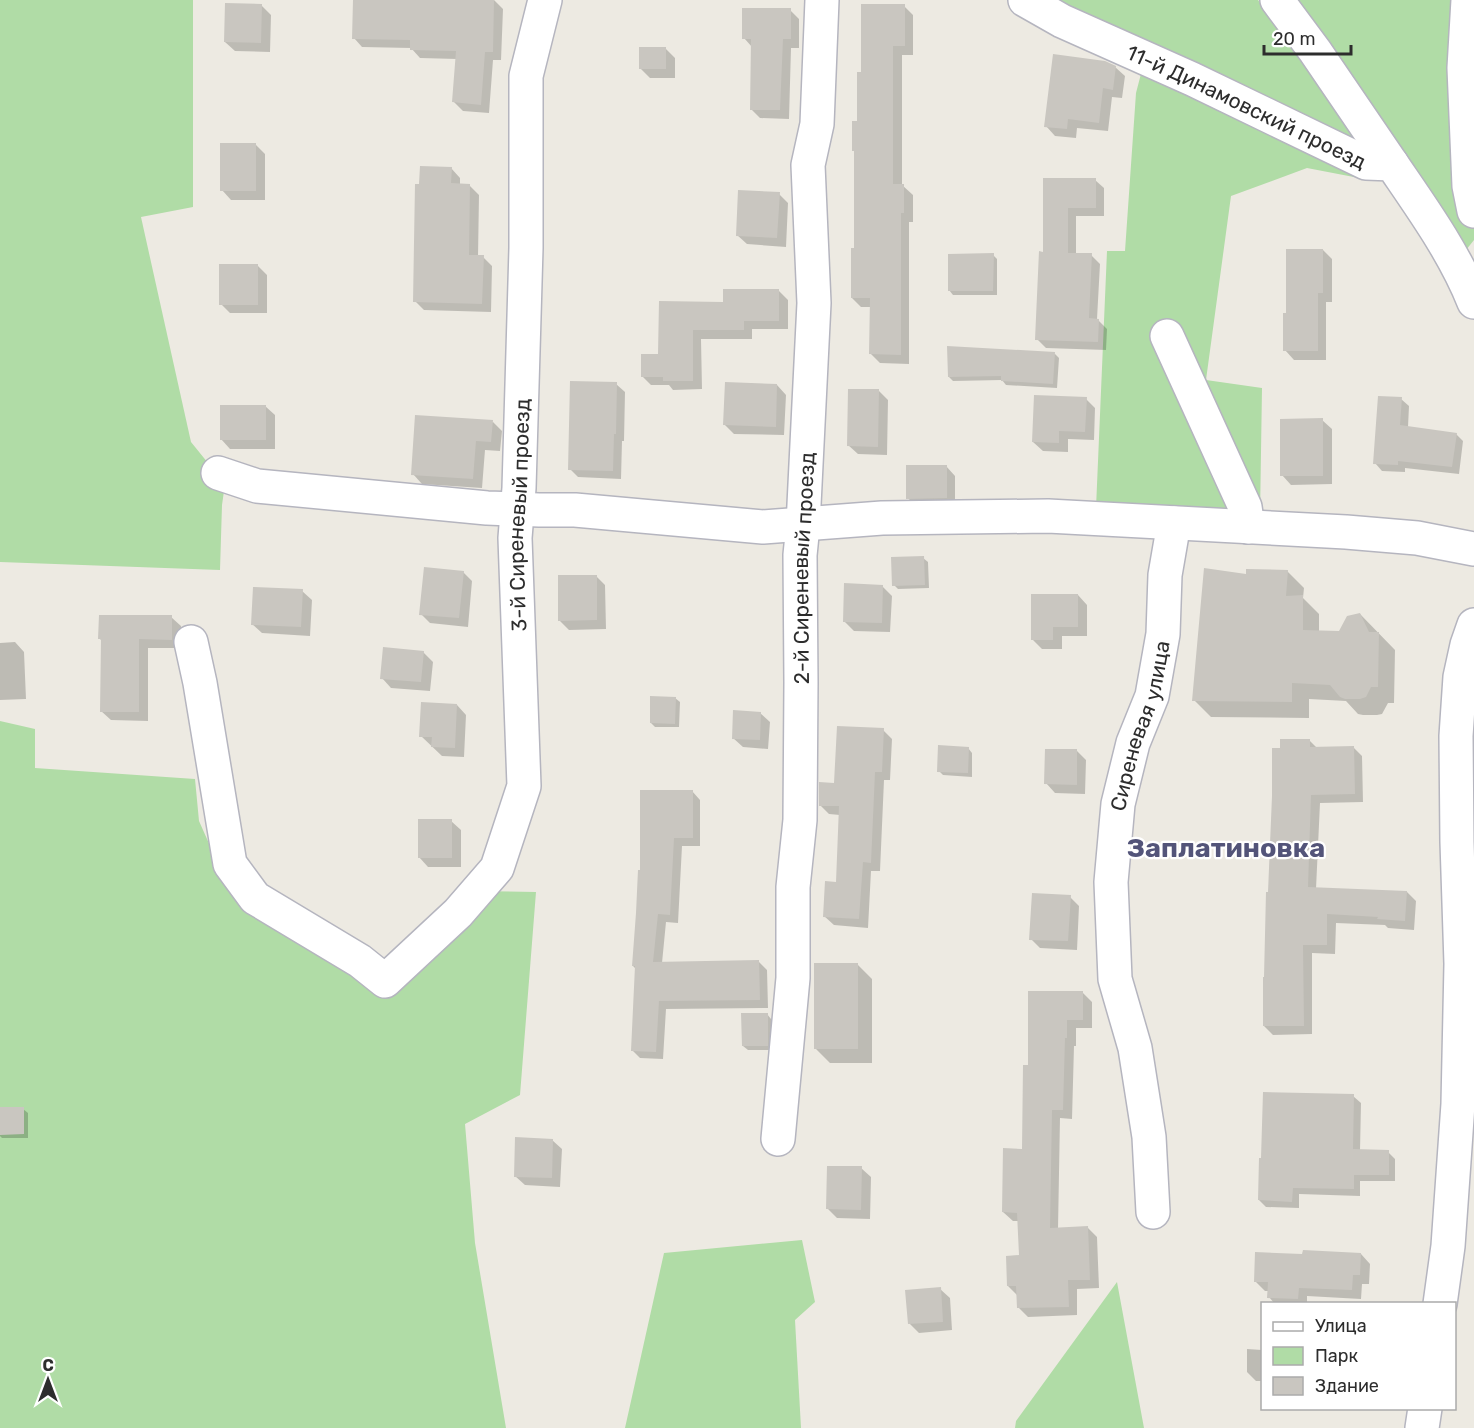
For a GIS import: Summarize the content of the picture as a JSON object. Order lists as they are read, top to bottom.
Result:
{
  "streets": {
    "street": [
      "11-й Динамовский проезд",
      "3-й Сиреневый проезд",
      "2-й Сиреневый проезд",
      "Сиреневая улица"
    ]
  },
  "districts": ["Заплатиновка"],
  "legend": ["Улица", "Парк", "Здание"],
  "scale_bar": "20 m",
  "north": "top"
}
